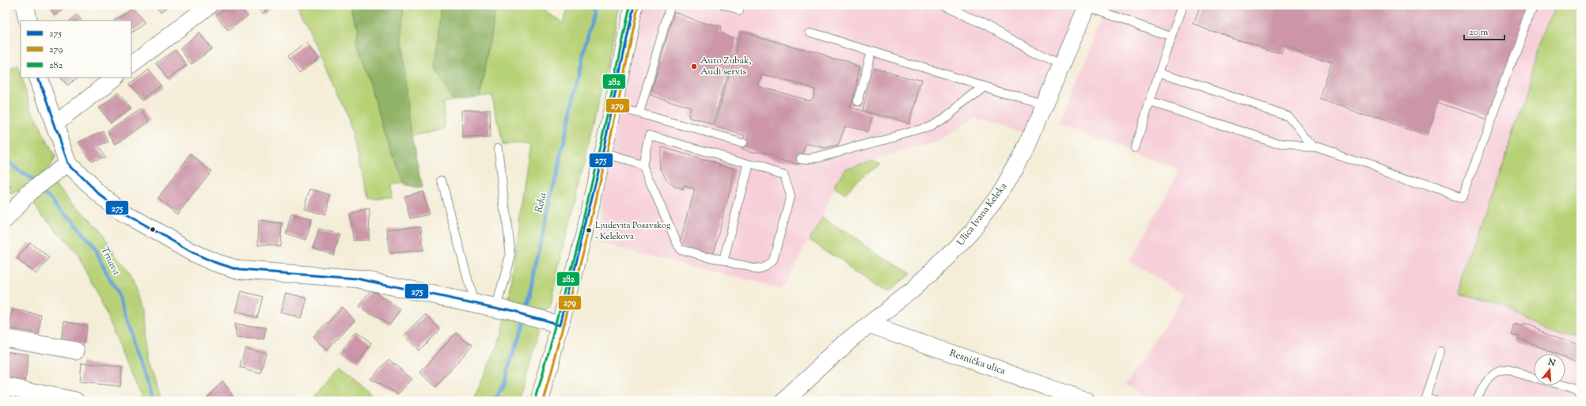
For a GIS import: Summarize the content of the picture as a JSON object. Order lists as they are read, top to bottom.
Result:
{
  "streets": {
    "street": ["Ulica Ivana Keleka", "Resnička ulica"]
  },
  "crossings": [
    ["Ulica Ivana Keleka", "Resnička ulica"]
  ],
  "water": ["Reka", "Trnava"],
  "places": ["Auto Zubak, Audi servis", "Ljudevita Posavskog - Kelekova"],
  "lines": ["transit line 275", "transit line 282", "transit line 279"],
  "legend": ["275", "279", "282"],
  "scale_bar": "20 m",
  "north": "top"
}
